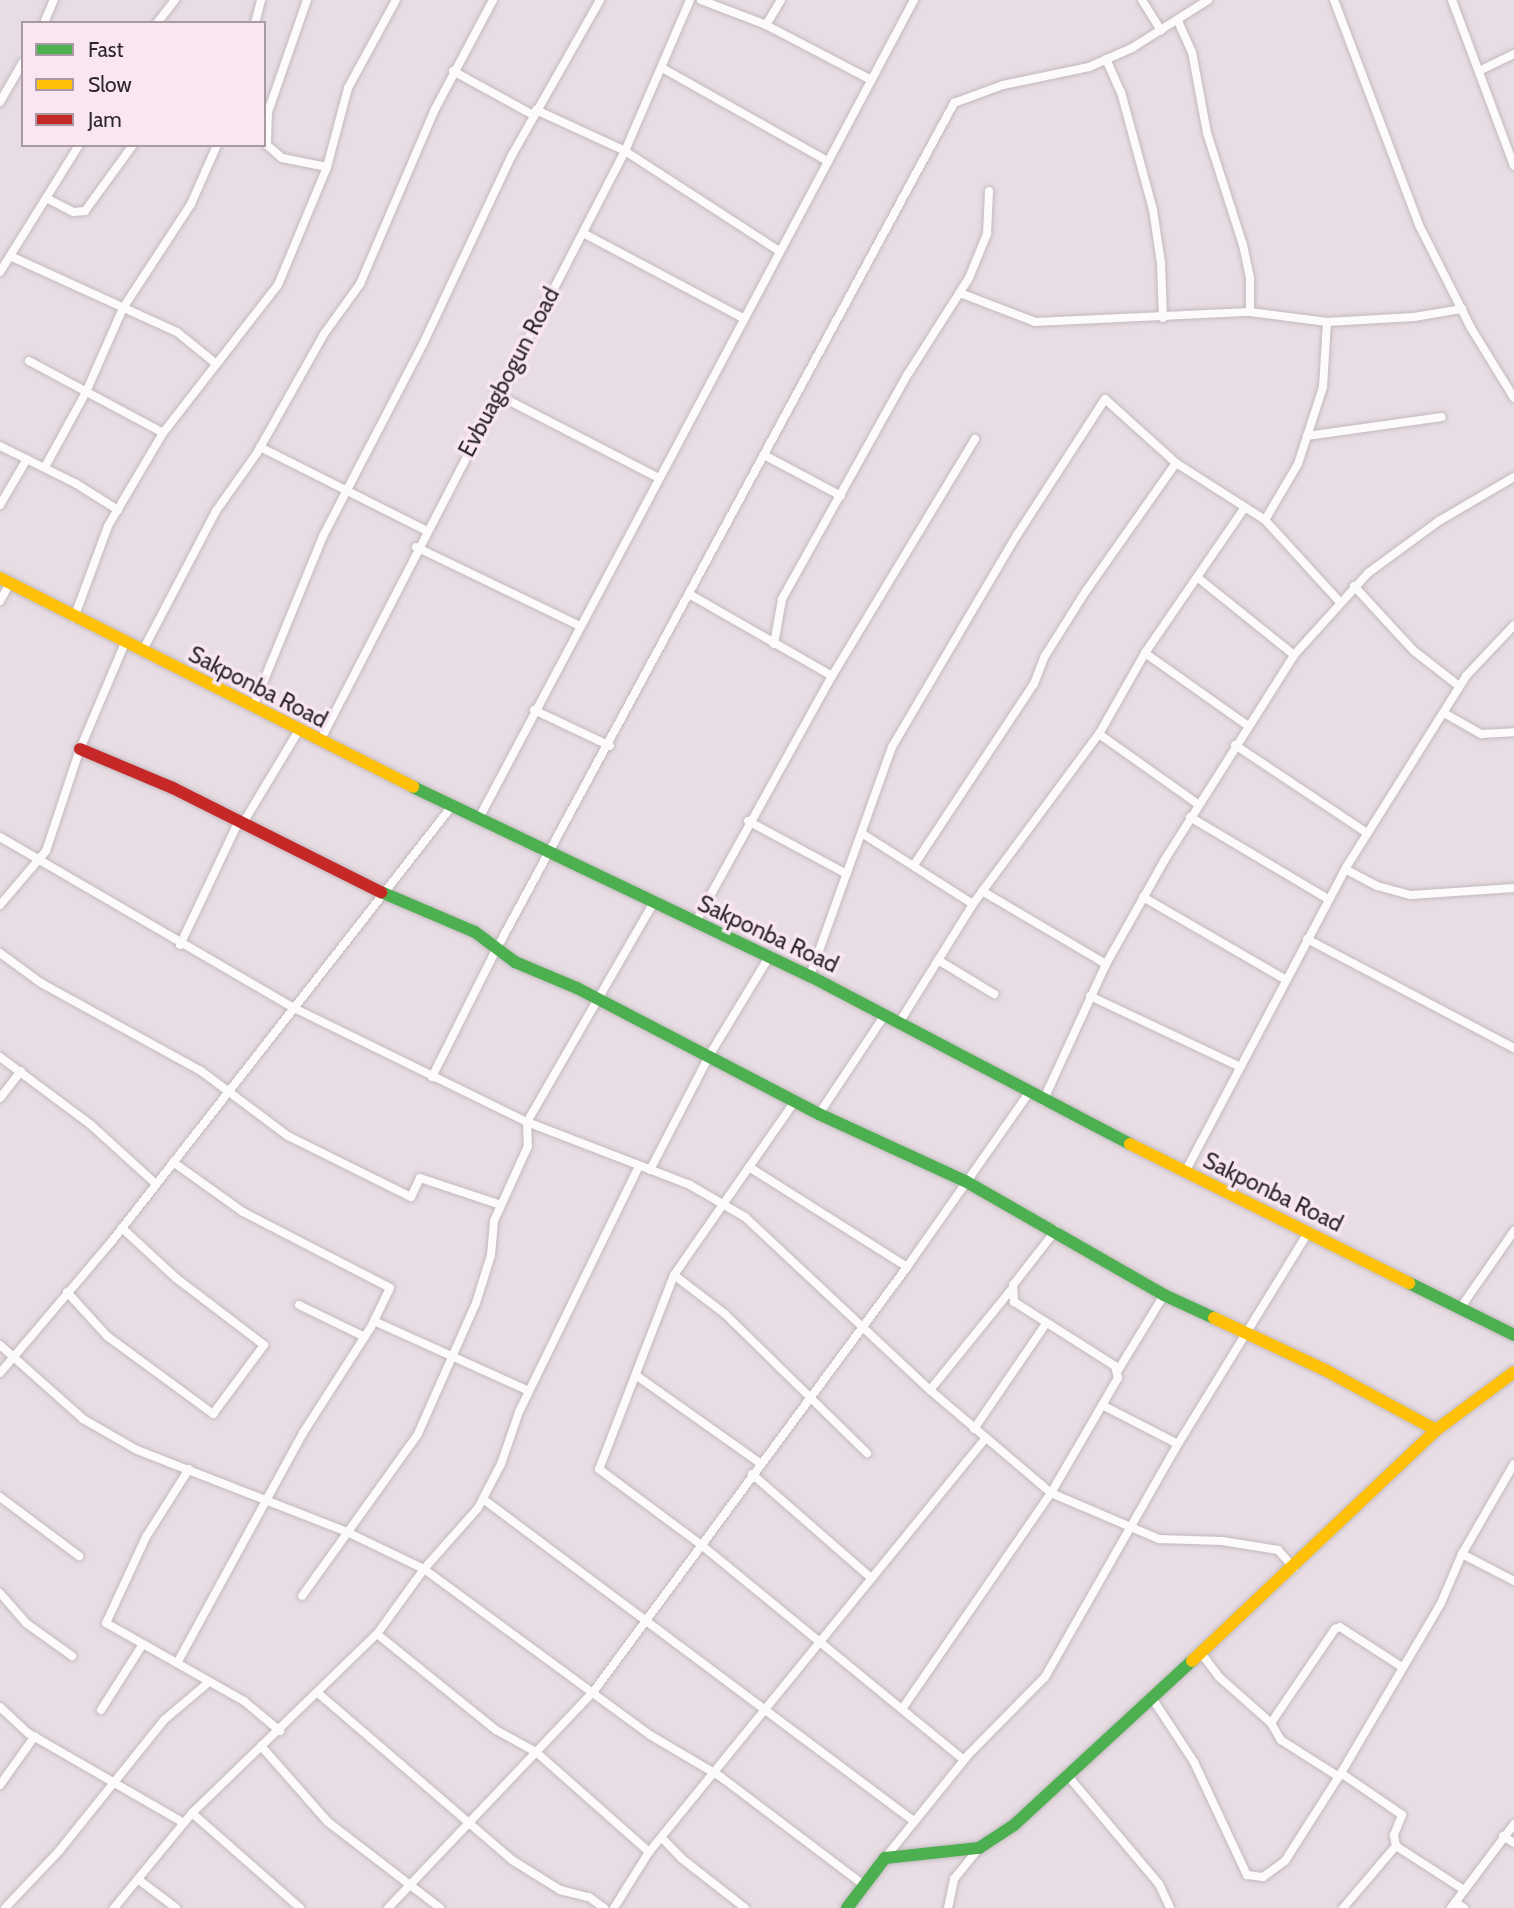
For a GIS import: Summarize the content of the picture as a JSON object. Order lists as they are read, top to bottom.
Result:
{
  "streets": {
    "street": ["Evbuagbogun Road", "Sakponba Road"]
  },
  "crossings": [
    ["Evbuagbogun Road", "Sakponba Road"]
  ],
  "legend": ["Fast", "Slow", "Jam"]
}
